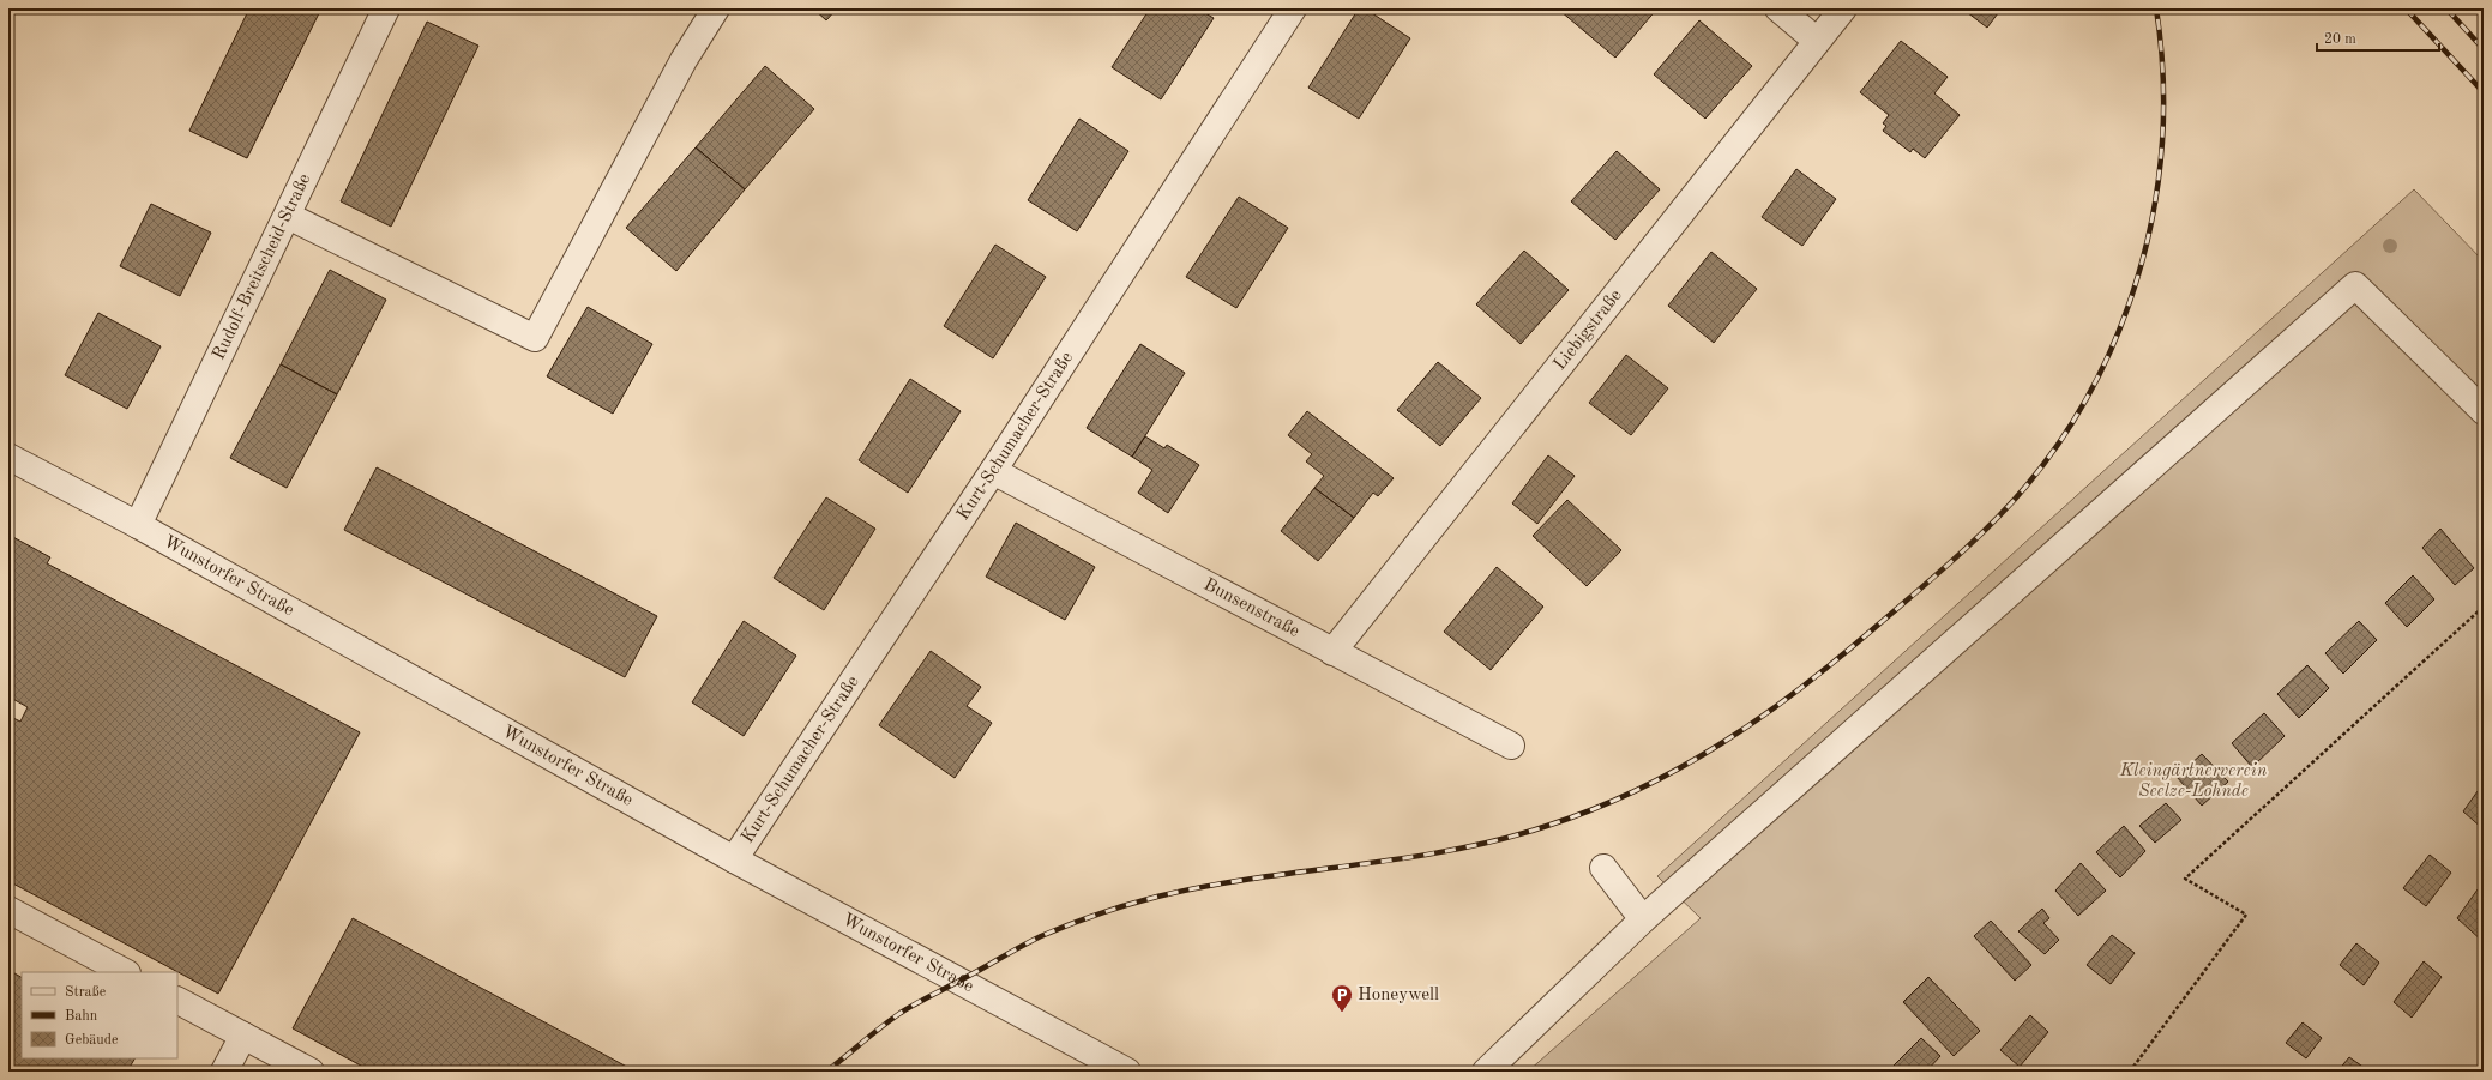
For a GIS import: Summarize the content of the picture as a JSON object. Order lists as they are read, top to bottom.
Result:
{
  "streets": {
    "street": [
      "Rudolf-Breitscheid-Straße",
      "Liebigstraße",
      "Kurt-Schumacher-Straße",
      "Wunstorfer Straße",
      "Bunsenstraße"
    ]
  },
  "crossings": [
    ["Rudolf-Breitscheid-Straße", "Wunstorfer Straße"],
    ["Liebigstraße", "Bunsenstraße"],
    ["Kurt-Schumacher-Straße", "Wunstorfer Straße"],
    ["Kurt-Schumacher-Straße", "Bunsenstraße"]
  ],
  "parks": ["Kleingärtnerverein Seelze-Lohnde"],
  "places": {
    "parking": ["Honeywell"]
  },
  "legend": ["Straße", "Bahn", "Gebäude"],
  "scale_bar": "20 m"
}
